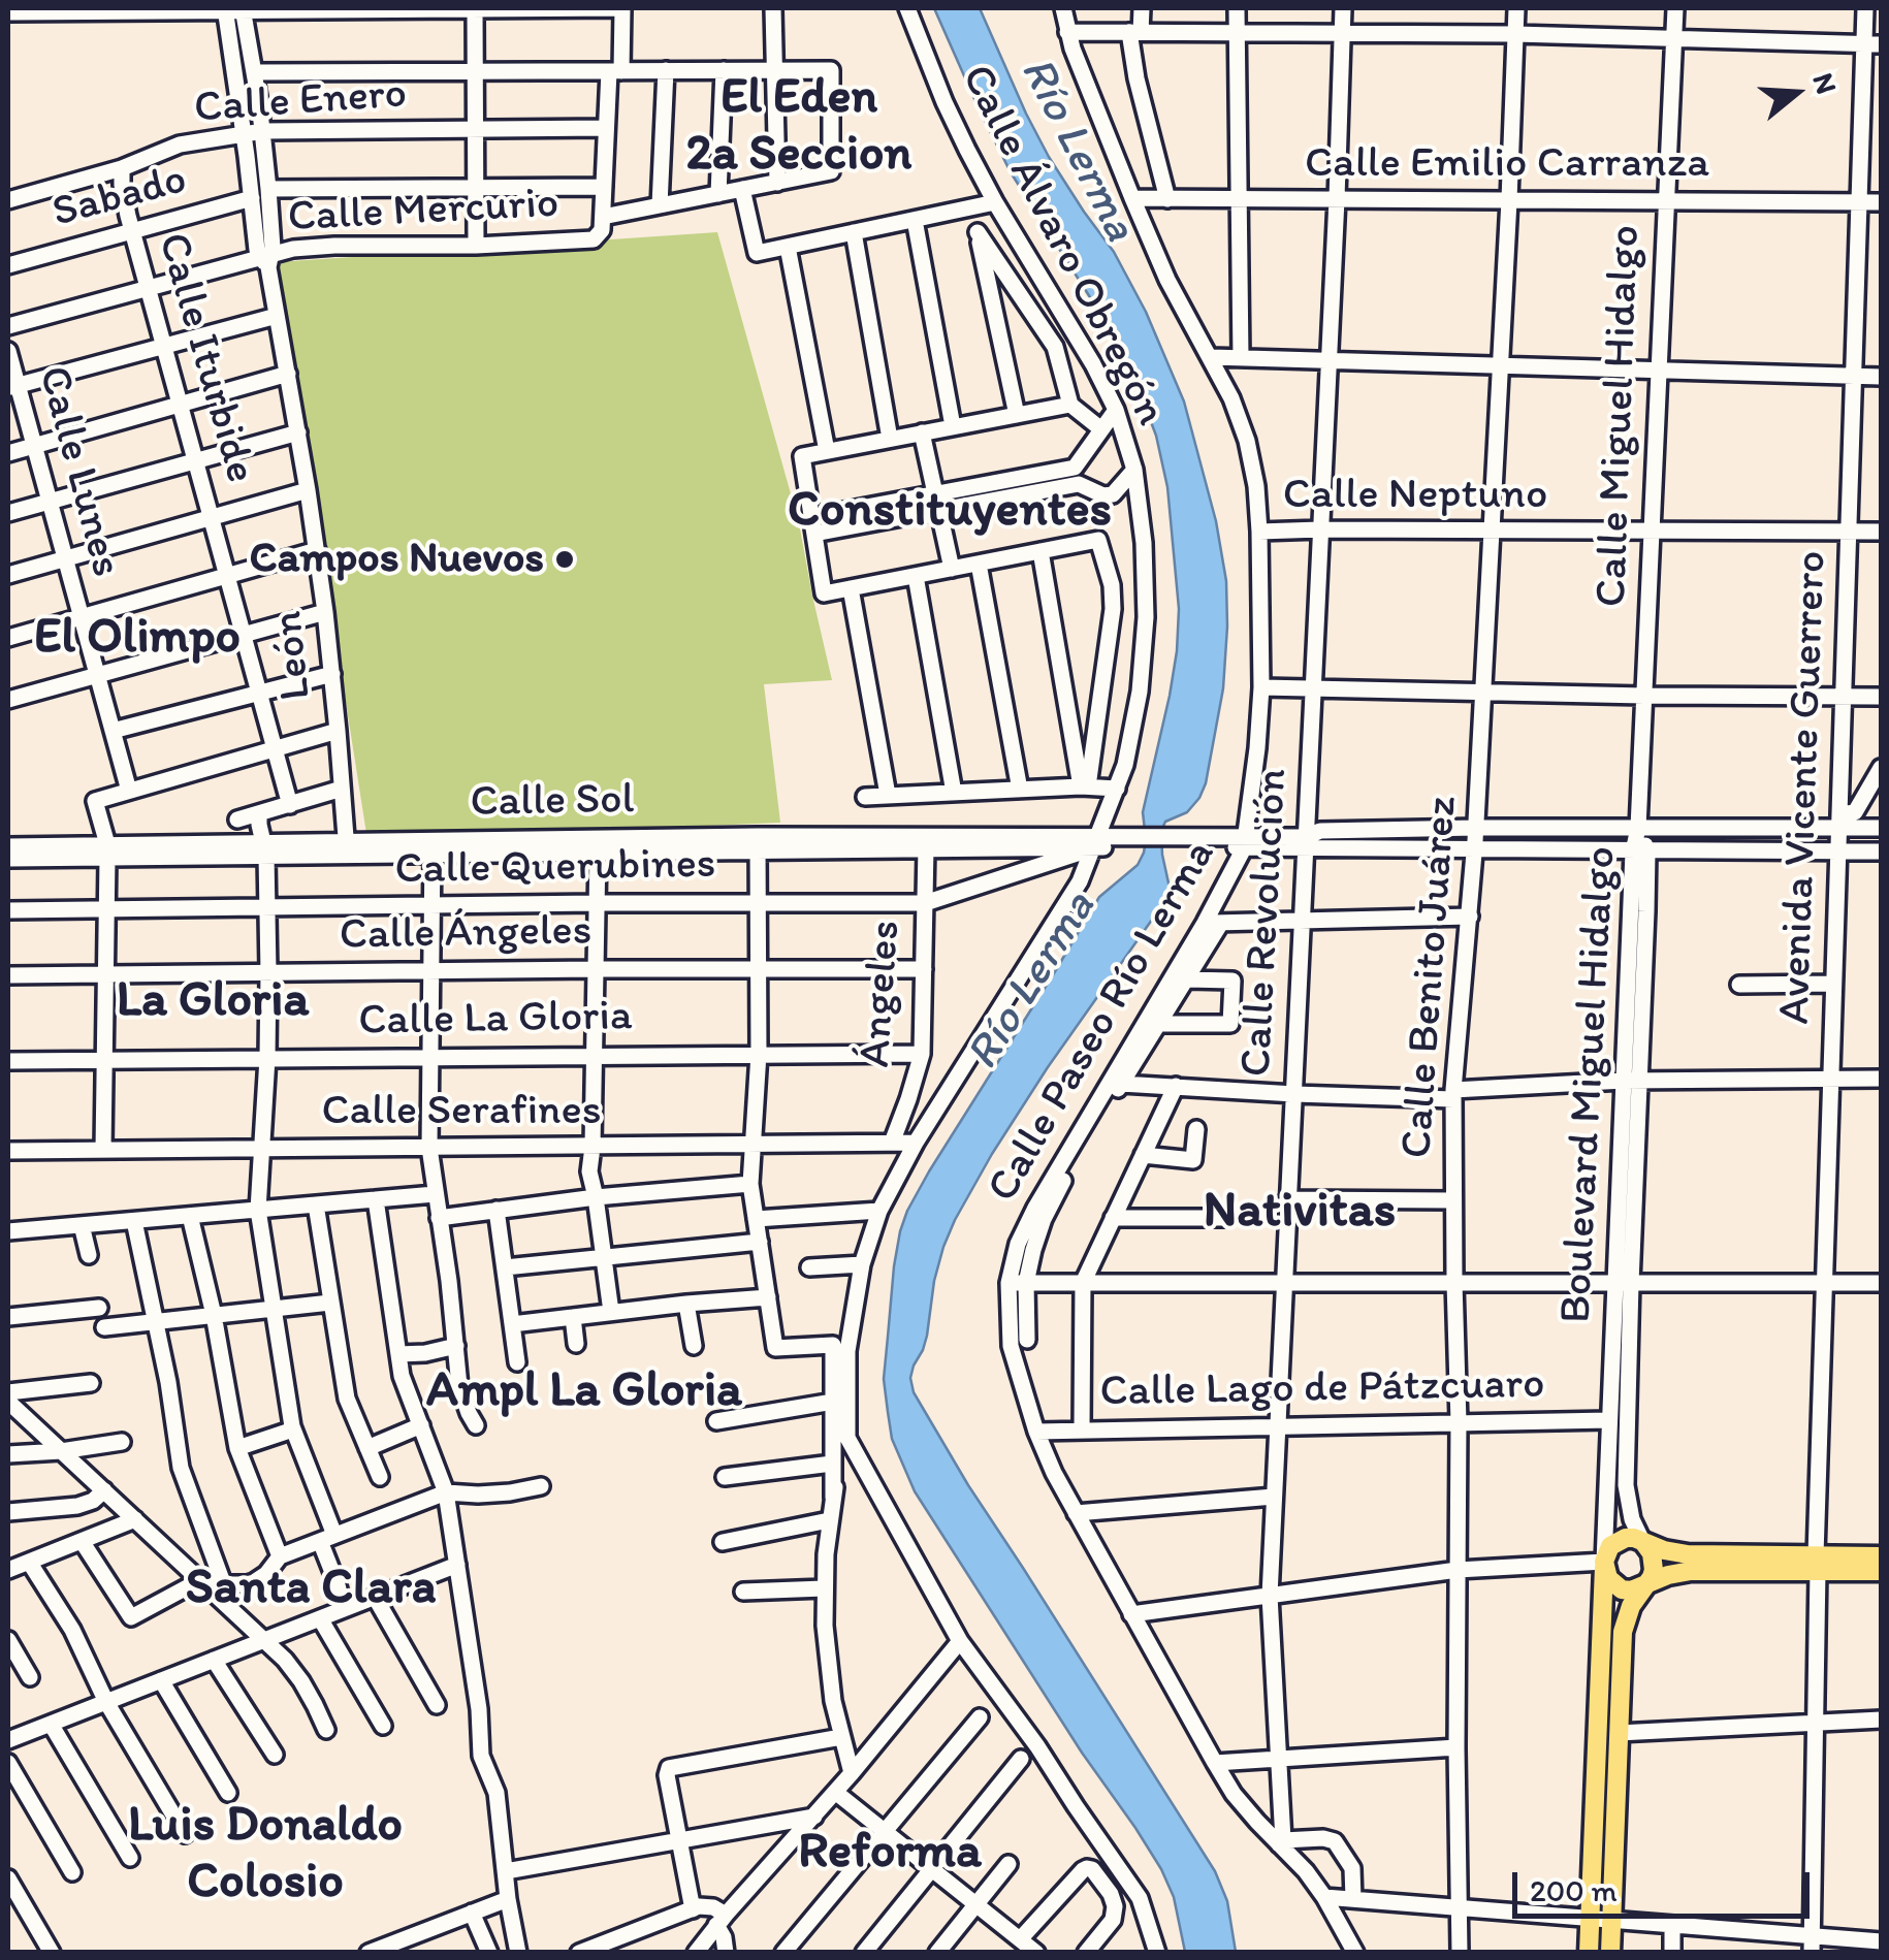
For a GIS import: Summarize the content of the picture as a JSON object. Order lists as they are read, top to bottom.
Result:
{
  "streets": {
    "street": [
      "Calle Enero",
      "Calle Emilio Carranza",
      "Sabado",
      "Calle Mercurio",
      "Calle Álvaro Obregón",
      "Calle Iturbide",
      "Calle Miguel Hidalgo",
      "Calle Lunes",
      "Calle Neptuno",
      "León",
      "Avenida Vicente Guerrero",
      "Calle Sol",
      "Calle Querubines",
      "Calle Revolución",
      "Calle Ángeles",
      "Calle Benito Juárez",
      "Ángeles",
      "Calle La Gloria",
      "Calle Paseo Río Lerma",
      "Boulevard Miguel Hidalgo",
      "Calle Serafines",
      "Calle Lago de Pátzcuaro"
    ]
  },
  "crossings": [
    ["Calle Enero", "Calle Iturbide"],
    ["Calle Emilio Carranza", "Calle Miguel Hidalgo"],
    ["Calle Emilio Carranza", "Avenida Vicente Guerrero"],
    ["Calle Emilio Carranza", "Calle Revolución"],
    ["Calle Emilio Carranza", "Calle Benito Juárez"],
    ["Calle Emilio Carranza", "Calle Paseo Río Lerma"],
    ["Sabado", "Calle Iturbide"],
    ["Calle Mercurio", "Calle Iturbide"],
    ["Calle Mercurio", "León"],
    ["Calle Álvaro Obregón", "Calle Sol"],
    ["Calle Álvaro Obregón", "Calle Querubines"],
    ["Calle Álvaro Obregón", "Calle Serafines"],
    ["Calle Miguel Hidalgo", "Calle Neptuno"],
    ["Calle Miguel Hidalgo", "Boulevard Miguel Hidalgo"],
    ["Calle Neptuno", "Avenida Vicente Guerrero"],
    ["Calle Neptuno", "Calle Revolución"],
    ["Calle Neptuno", "Calle Benito Juárez"],
    ["Calle Neptuno", "Calle Paseo Río Lerma"],
    ["León", "Calle Sol"],
    ["Calle Sol", "Calle Querubines"],
    ["Calle Sol", "Ángeles"],
    ["Calle Querubines", "Ángeles"],
    ["Calle Revolución", "Calle Paseo Río Lerma"],
    ["Calle Revolución", "Calle Lago de Pátzcuaro"],
    ["Calle Ángeles", "Ángeles"],
    ["Calle Benito Juárez", "Calle Lago de Pátzcuaro"],
    ["Ángeles", "Calle La Gloria"],
    ["Ángeles", "Calle Serafines"],
    ["Calle Paseo Río Lerma", "Calle Lago de Pátzcuaro"],
    ["Boulevard Miguel Hidalgo", "Calle Lago de Pátzcuaro"]
  ],
  "districts": [
    "El Eden 2a Seccion",
    "Constituyentes",
    "El Olimpo",
    "La Gloria",
    "Nativitas",
    "Ampl La Gloria",
    "Santa Clara",
    "Luis Donaldo Colosio",
    "Reforma"
  ],
  "water": ["Río Lerma"],
  "places": ["Campos Nuevos"],
  "scale_bar": "200 m",
  "north": "right"
}
